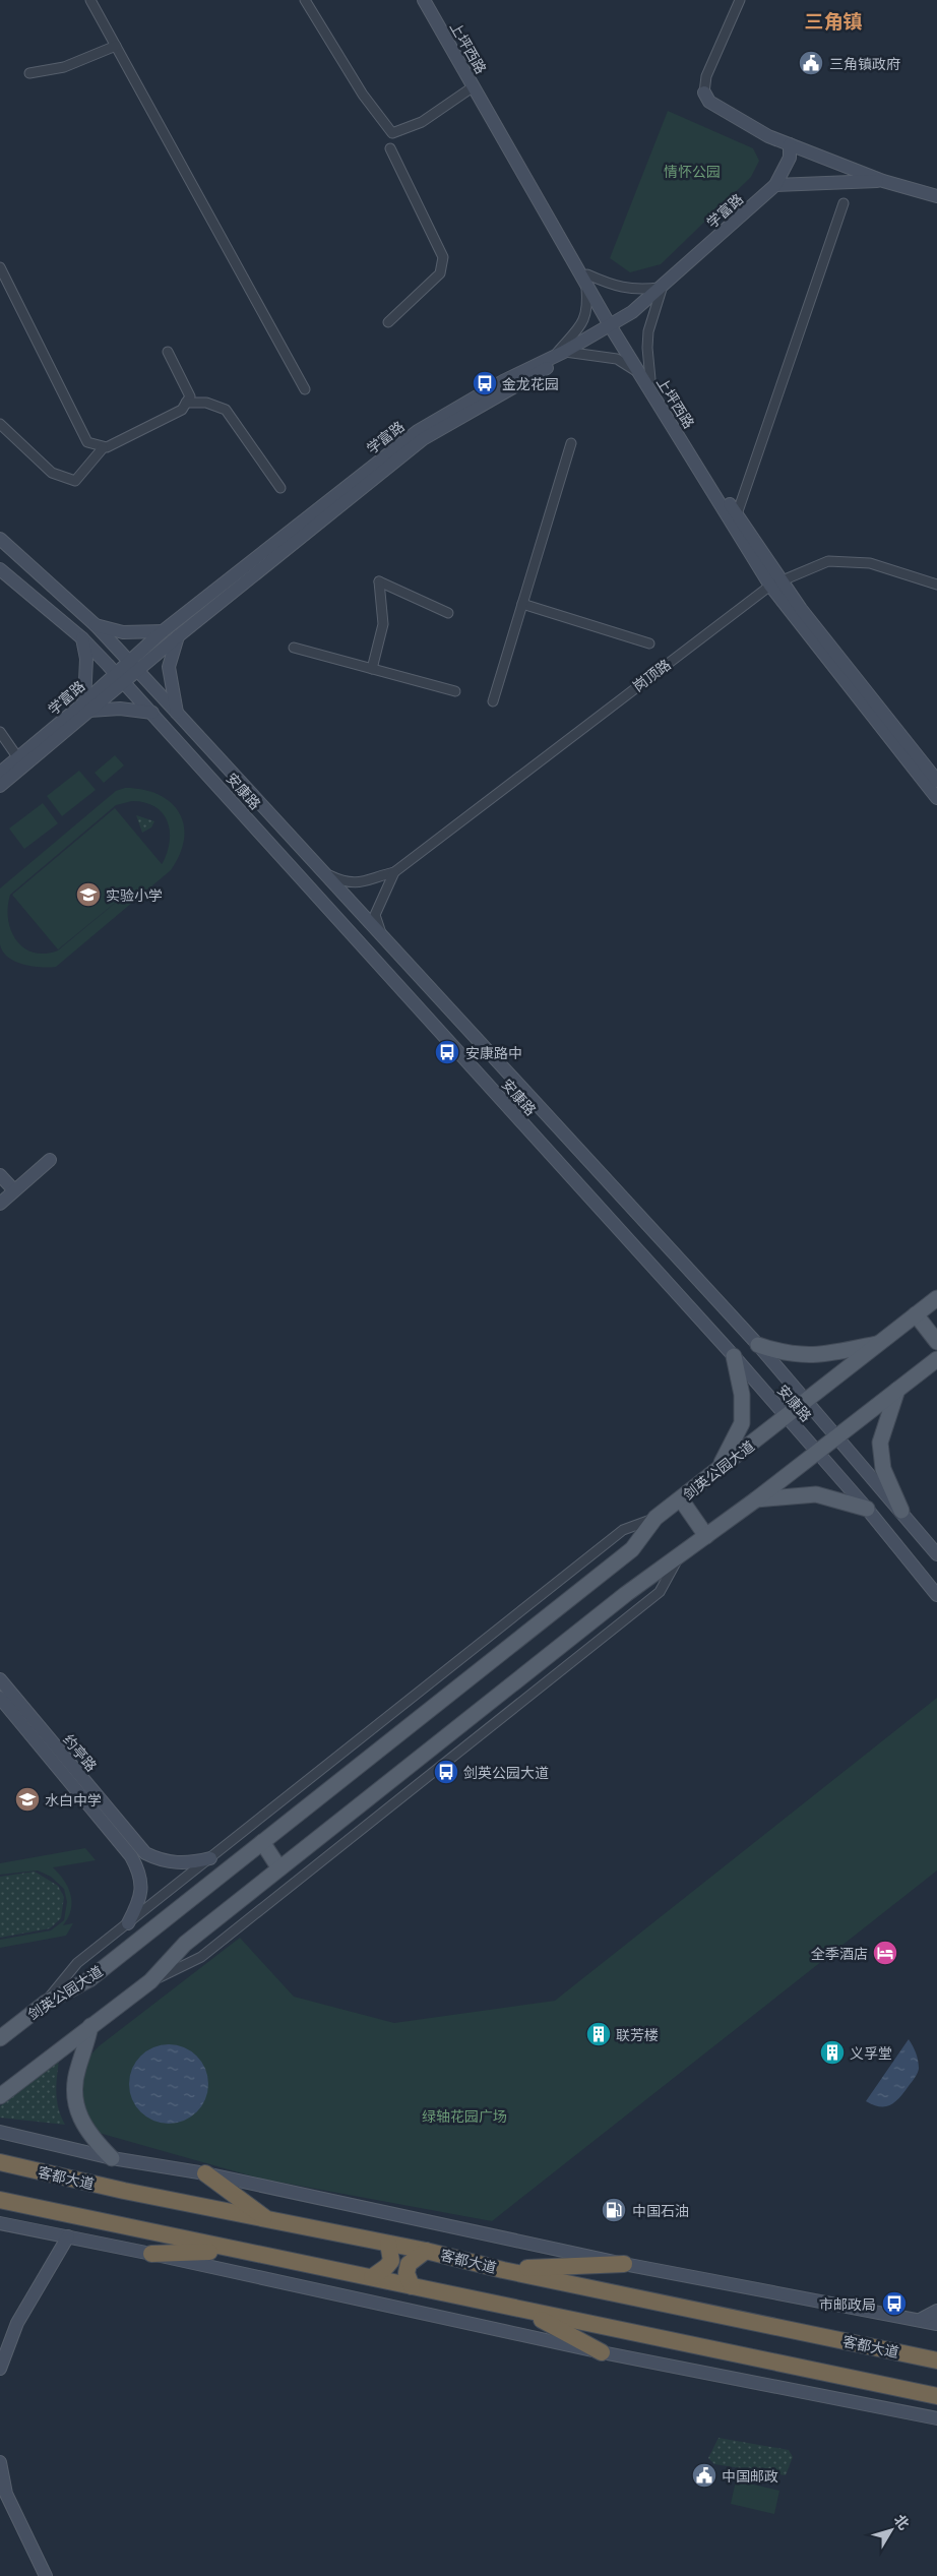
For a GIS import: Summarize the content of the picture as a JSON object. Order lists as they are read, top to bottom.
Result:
{
  "streets": {
    "highway": ["客都大道"],
    "main road": ["剑英公园大道"],
    "street": [
      "上坪西路",
      "学富路",
      "岗顶路",
      "安康路",
      "约亭路"
    ]
  },
  "crossings": [
    ["上坪西路", "学富路"],
    ["上坪西路", "岗顶路"],
    ["学富路", "安康路"],
    ["安康路", "剑英公园大道"]
  ],
  "districts": ["三角镇"],
  "parks": ["情怀公园", "绿轴花园广场"],
  "places": {
    "public building": ["三角镇政府", "中国邮政"],
    "bus stop": [
      "金龙花园",
      "安康路中",
      "剑英公园大道",
      "市邮政局"
    ],
    "school or university": ["实验小学", "水白中学"],
    "hotel": ["全季酒店"],
    "building": ["联芳楼", "义孚堂"],
    "fuel station": ["中国石油"]
  },
  "north": "top right"
}
